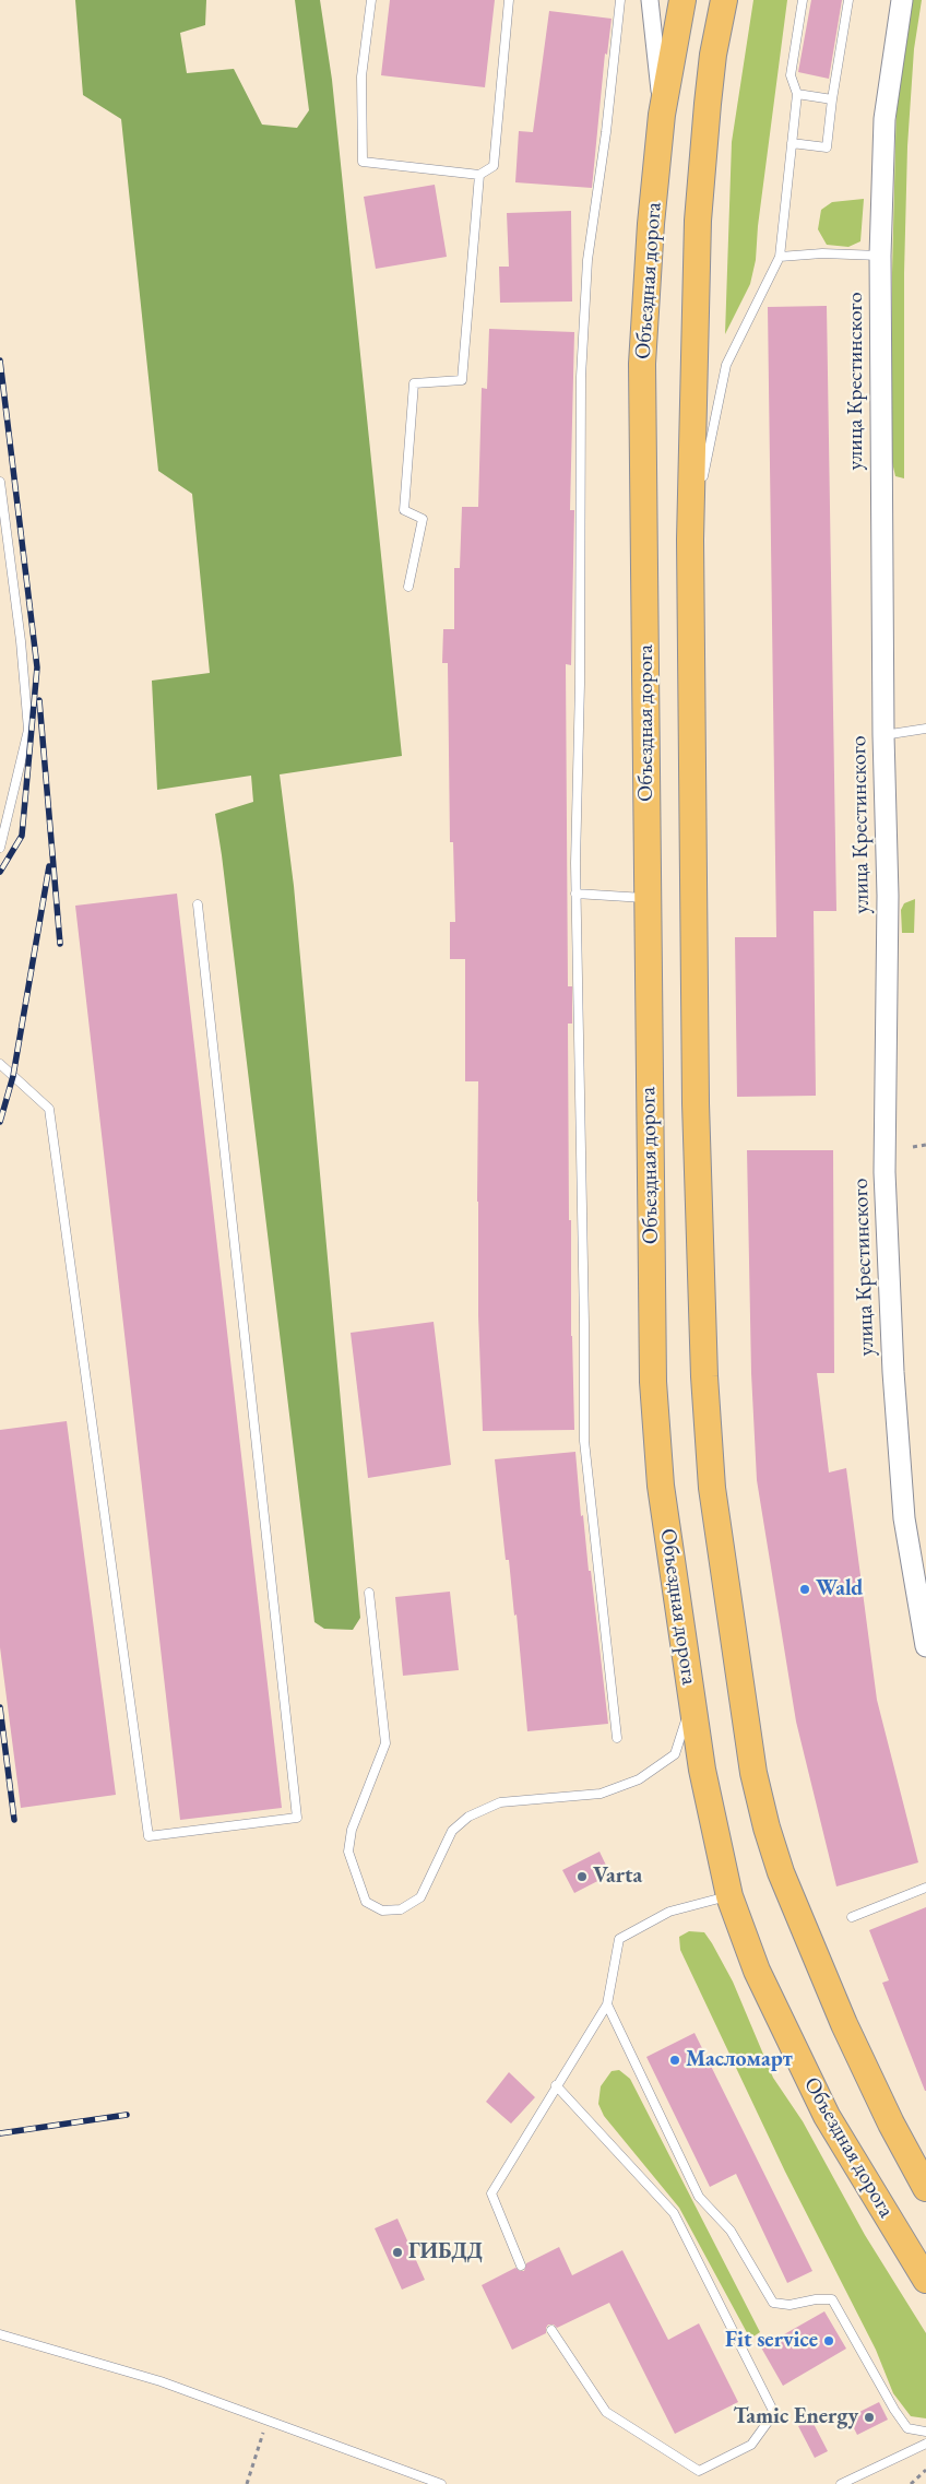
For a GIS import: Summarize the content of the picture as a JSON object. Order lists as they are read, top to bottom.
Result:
{
  "streets": {
    "main road": ["Объездная дорога"],
    "street": ["улица Крестинского"]
  },
  "places": [
    "Wald",
    "Varta",
    "Масломарт",
    "ГИБДД",
    "Fit service",
    "Tamic Energy"
  ]
}
